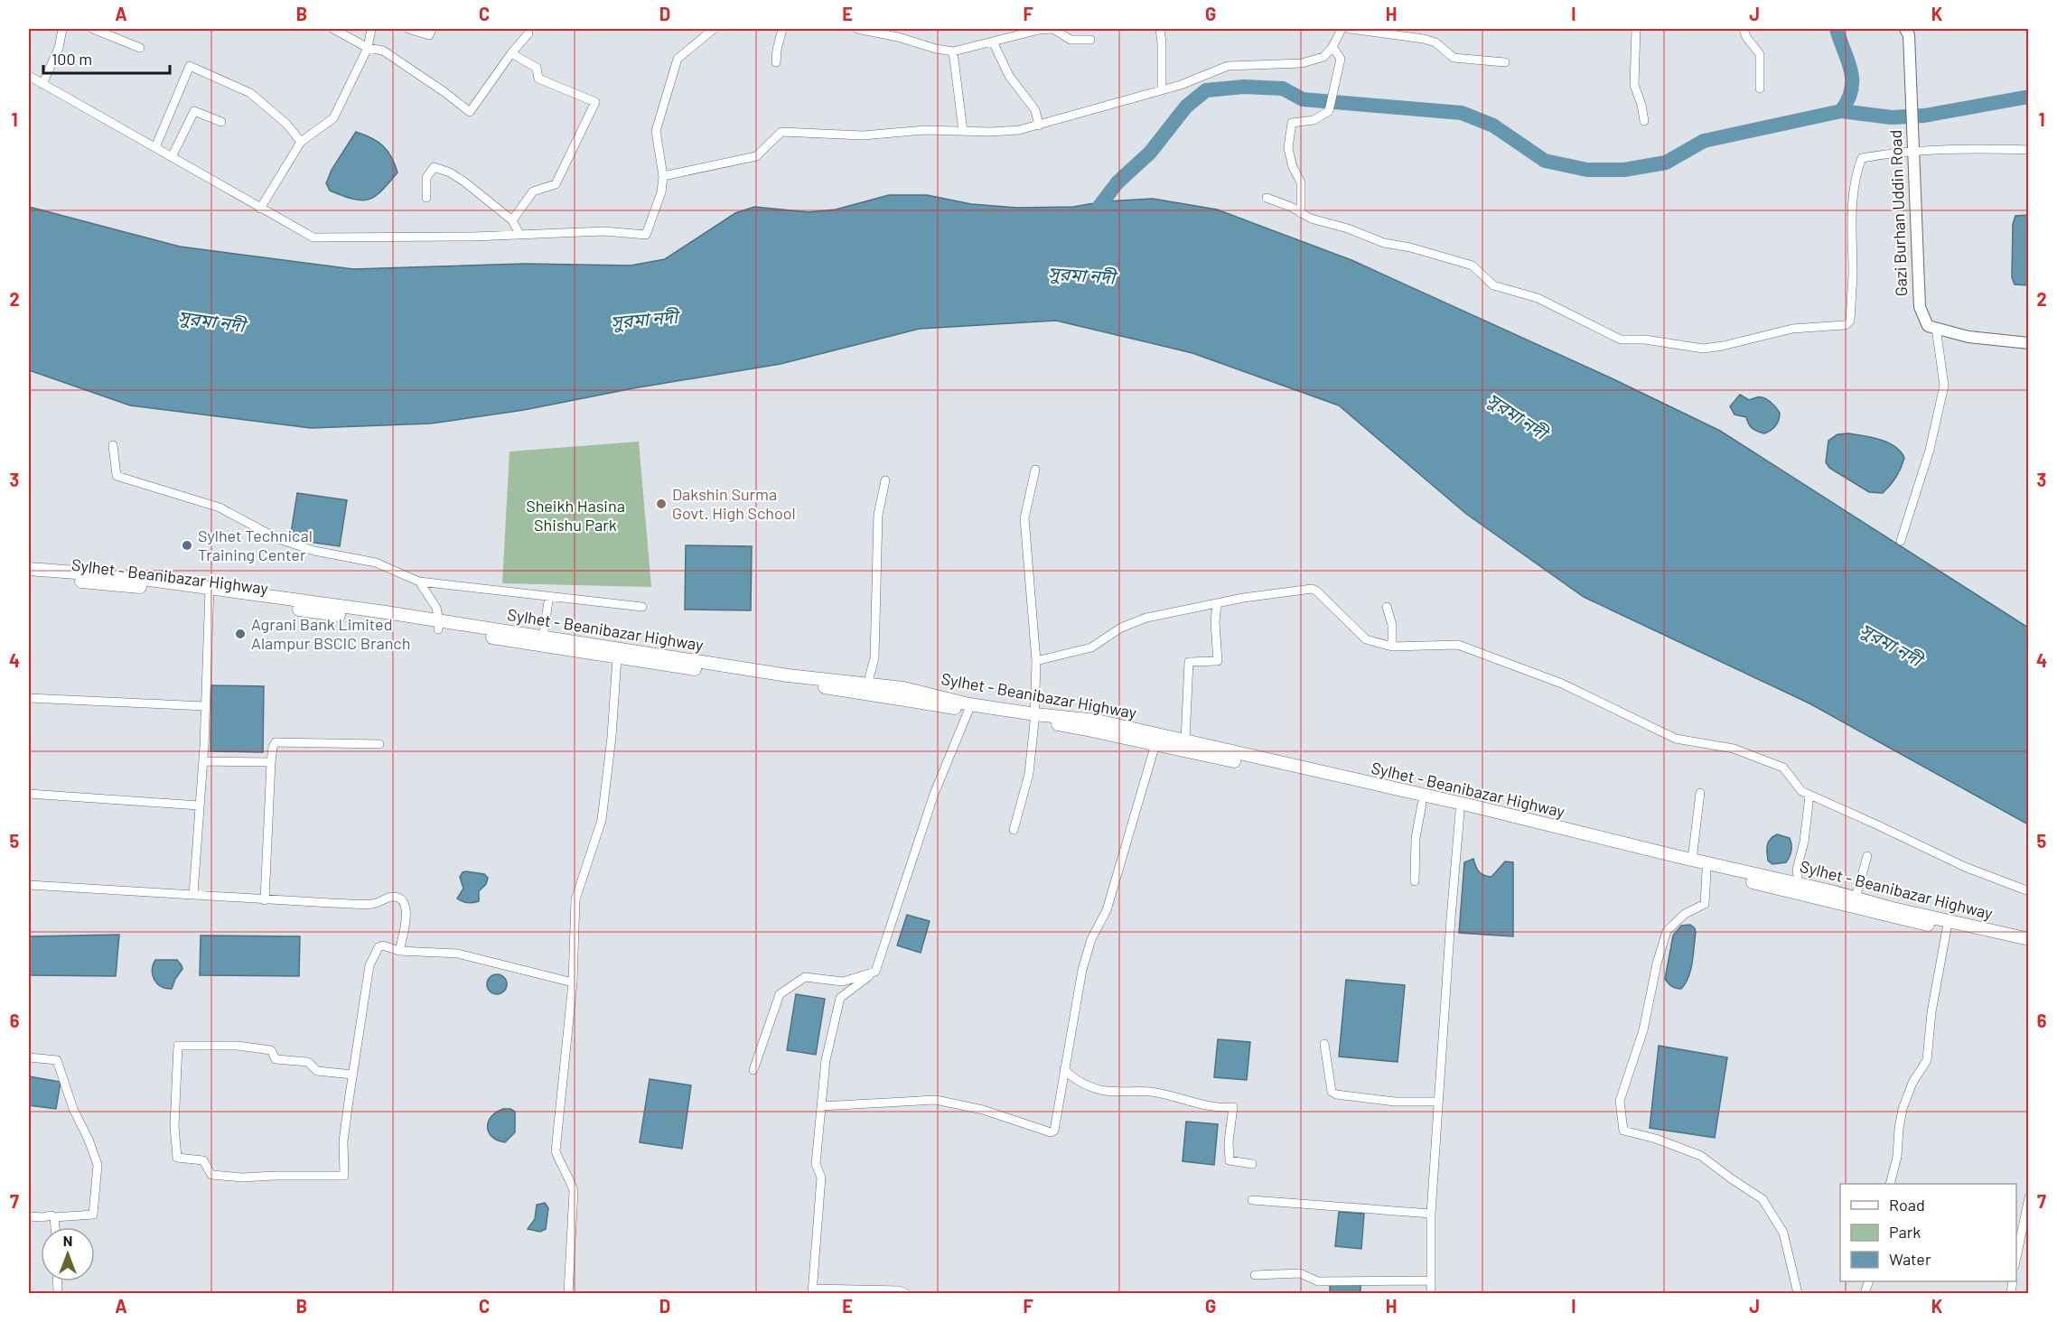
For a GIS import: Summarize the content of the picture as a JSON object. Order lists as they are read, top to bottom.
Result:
{
  "streets": {
    "main road": ["Sylhet - Beanibazar Highway"],
    "street": ["Gazi Burhan Uddin Road"]
  },
  "water": ["সুরমা নদী"],
  "parks": ["Sheikh Hasina Shishu Park"],
  "places": ["Dakshin Surma Govt. High School", "Sylhet Technical Training Center", "Agrani Bank Limited Alampur BSCIC Branch"],
  "legend": ["Road", "Park", "Water"],
  "scale_bar": "100 m",
  "north": "top",
  "grid": {
    "columns": [
      "A",
      "B",
      "C",
      "D",
      "E",
      "F",
      "G",
      "H",
      "I",
      "J",
      "K"
    ],
    "rows": [
      "1",
      "2",
      "3",
      "4",
      "5",
      "6",
      "7"
    ]
  }
}
